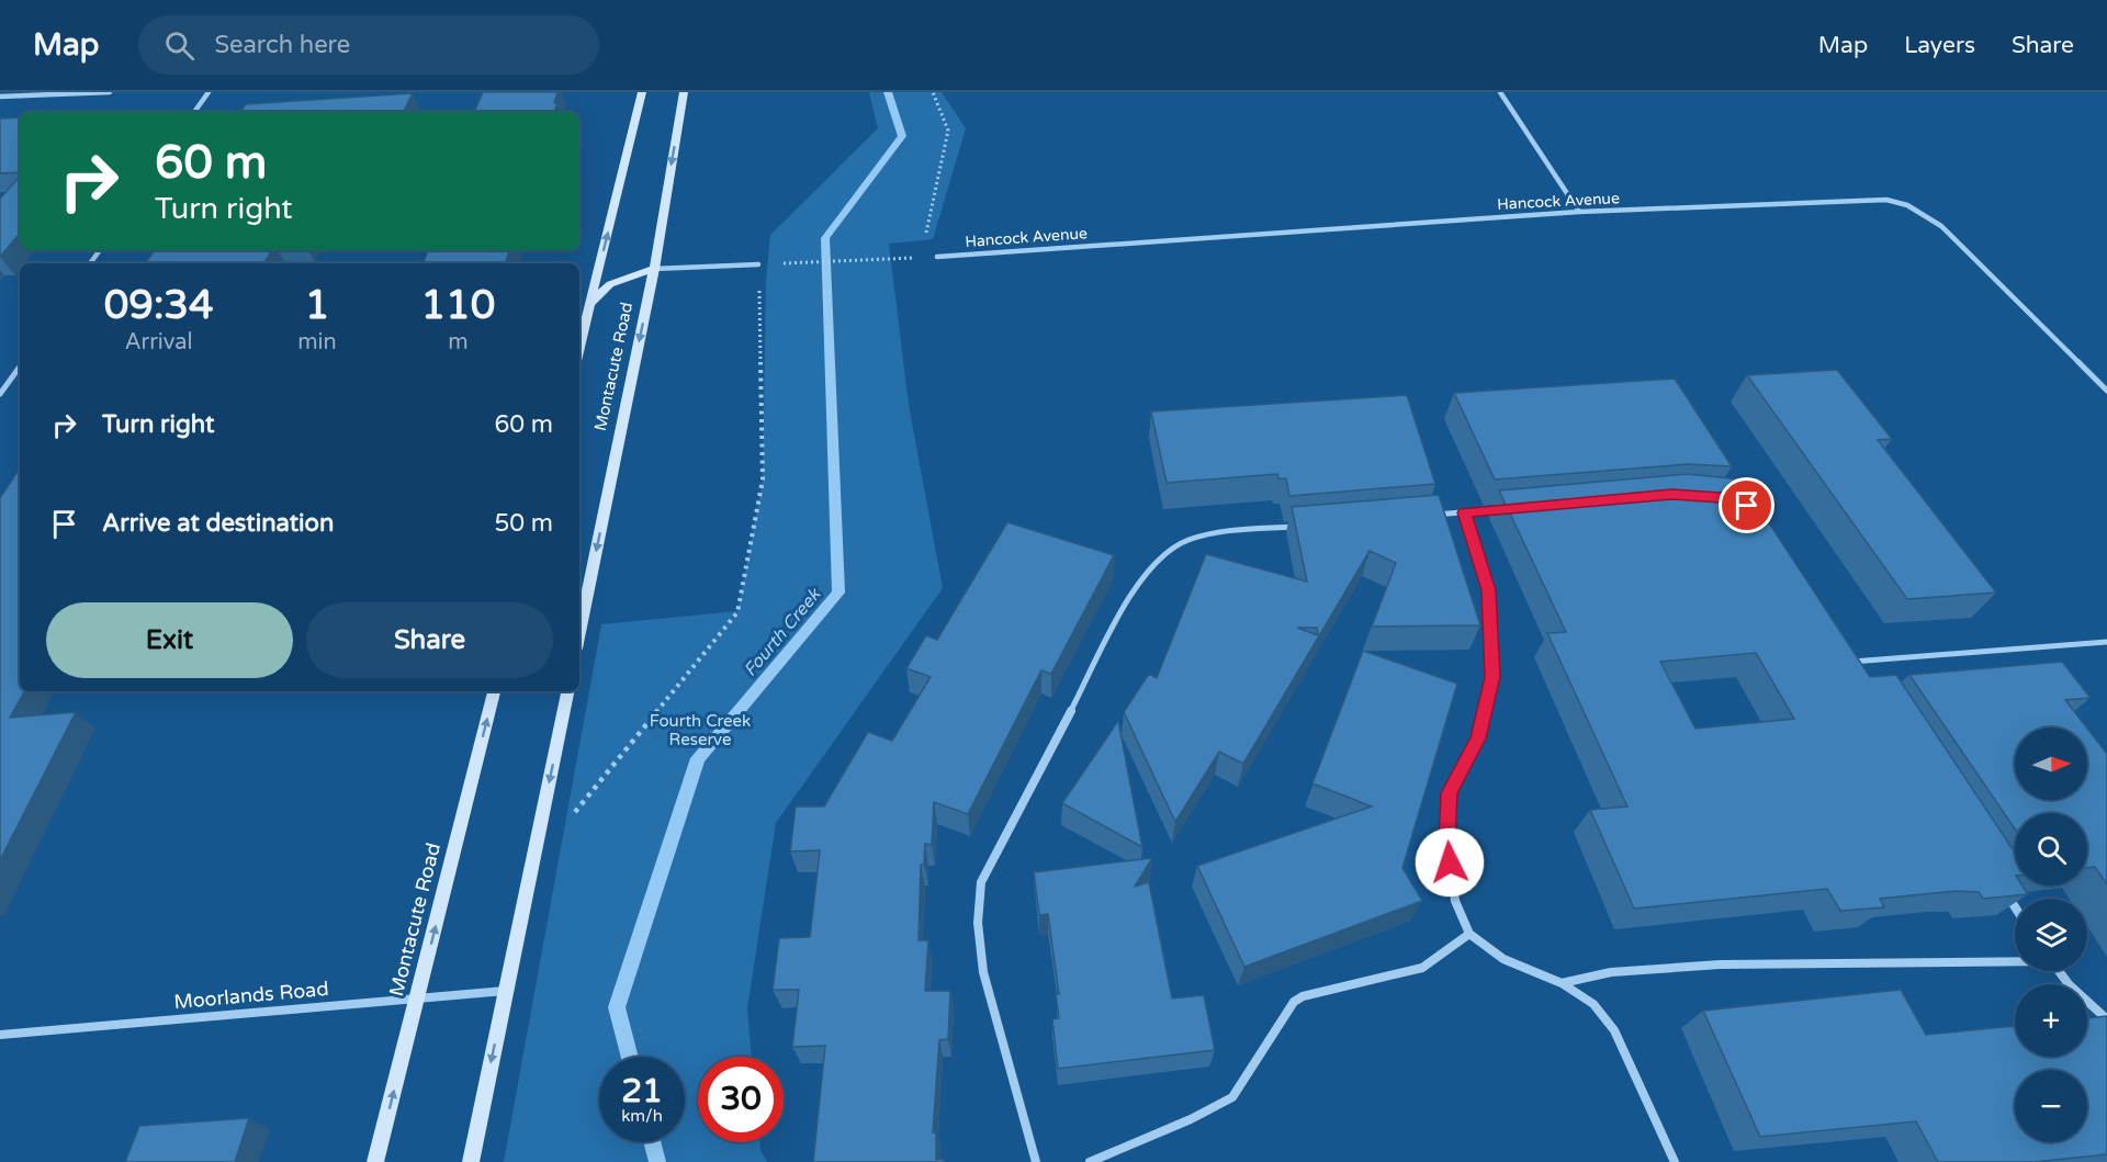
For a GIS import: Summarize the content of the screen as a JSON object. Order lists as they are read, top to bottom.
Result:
{
  "streets": {
    "main road": ["Montacute Road"],
    "street": ["Hancock Avenue", "Moorlands Road"]
  },
  "crossings": [
    ["Montacute Road", "Moorlands Road"]
  ],
  "water": ["Fourth Creek"],
  "parks": ["Fourth Creek Reserve"],
  "north": "right",
  "page": {
    "header": "Map",
    "search": "Search here",
    "nav": ["Map", "Layers", "Share"],
    "turn": ["60 m", "Turn right"],
    "eta": [
      "09:34",
      "Arrival",
      "1",
      "min",
      "110",
      "m"
    ],
    "list": [
      {
        "name": "Turn right",
        "value": "60 m"
      },
      {
        "name": "Arrive at destination",
        "value": "50 m"
      }
    ],
    "buttons": ["Exit", "Share"],
    "map_buttons": ["+", "−"],
    "speed": "21 km/h",
    "limit": "30"
  }
}
